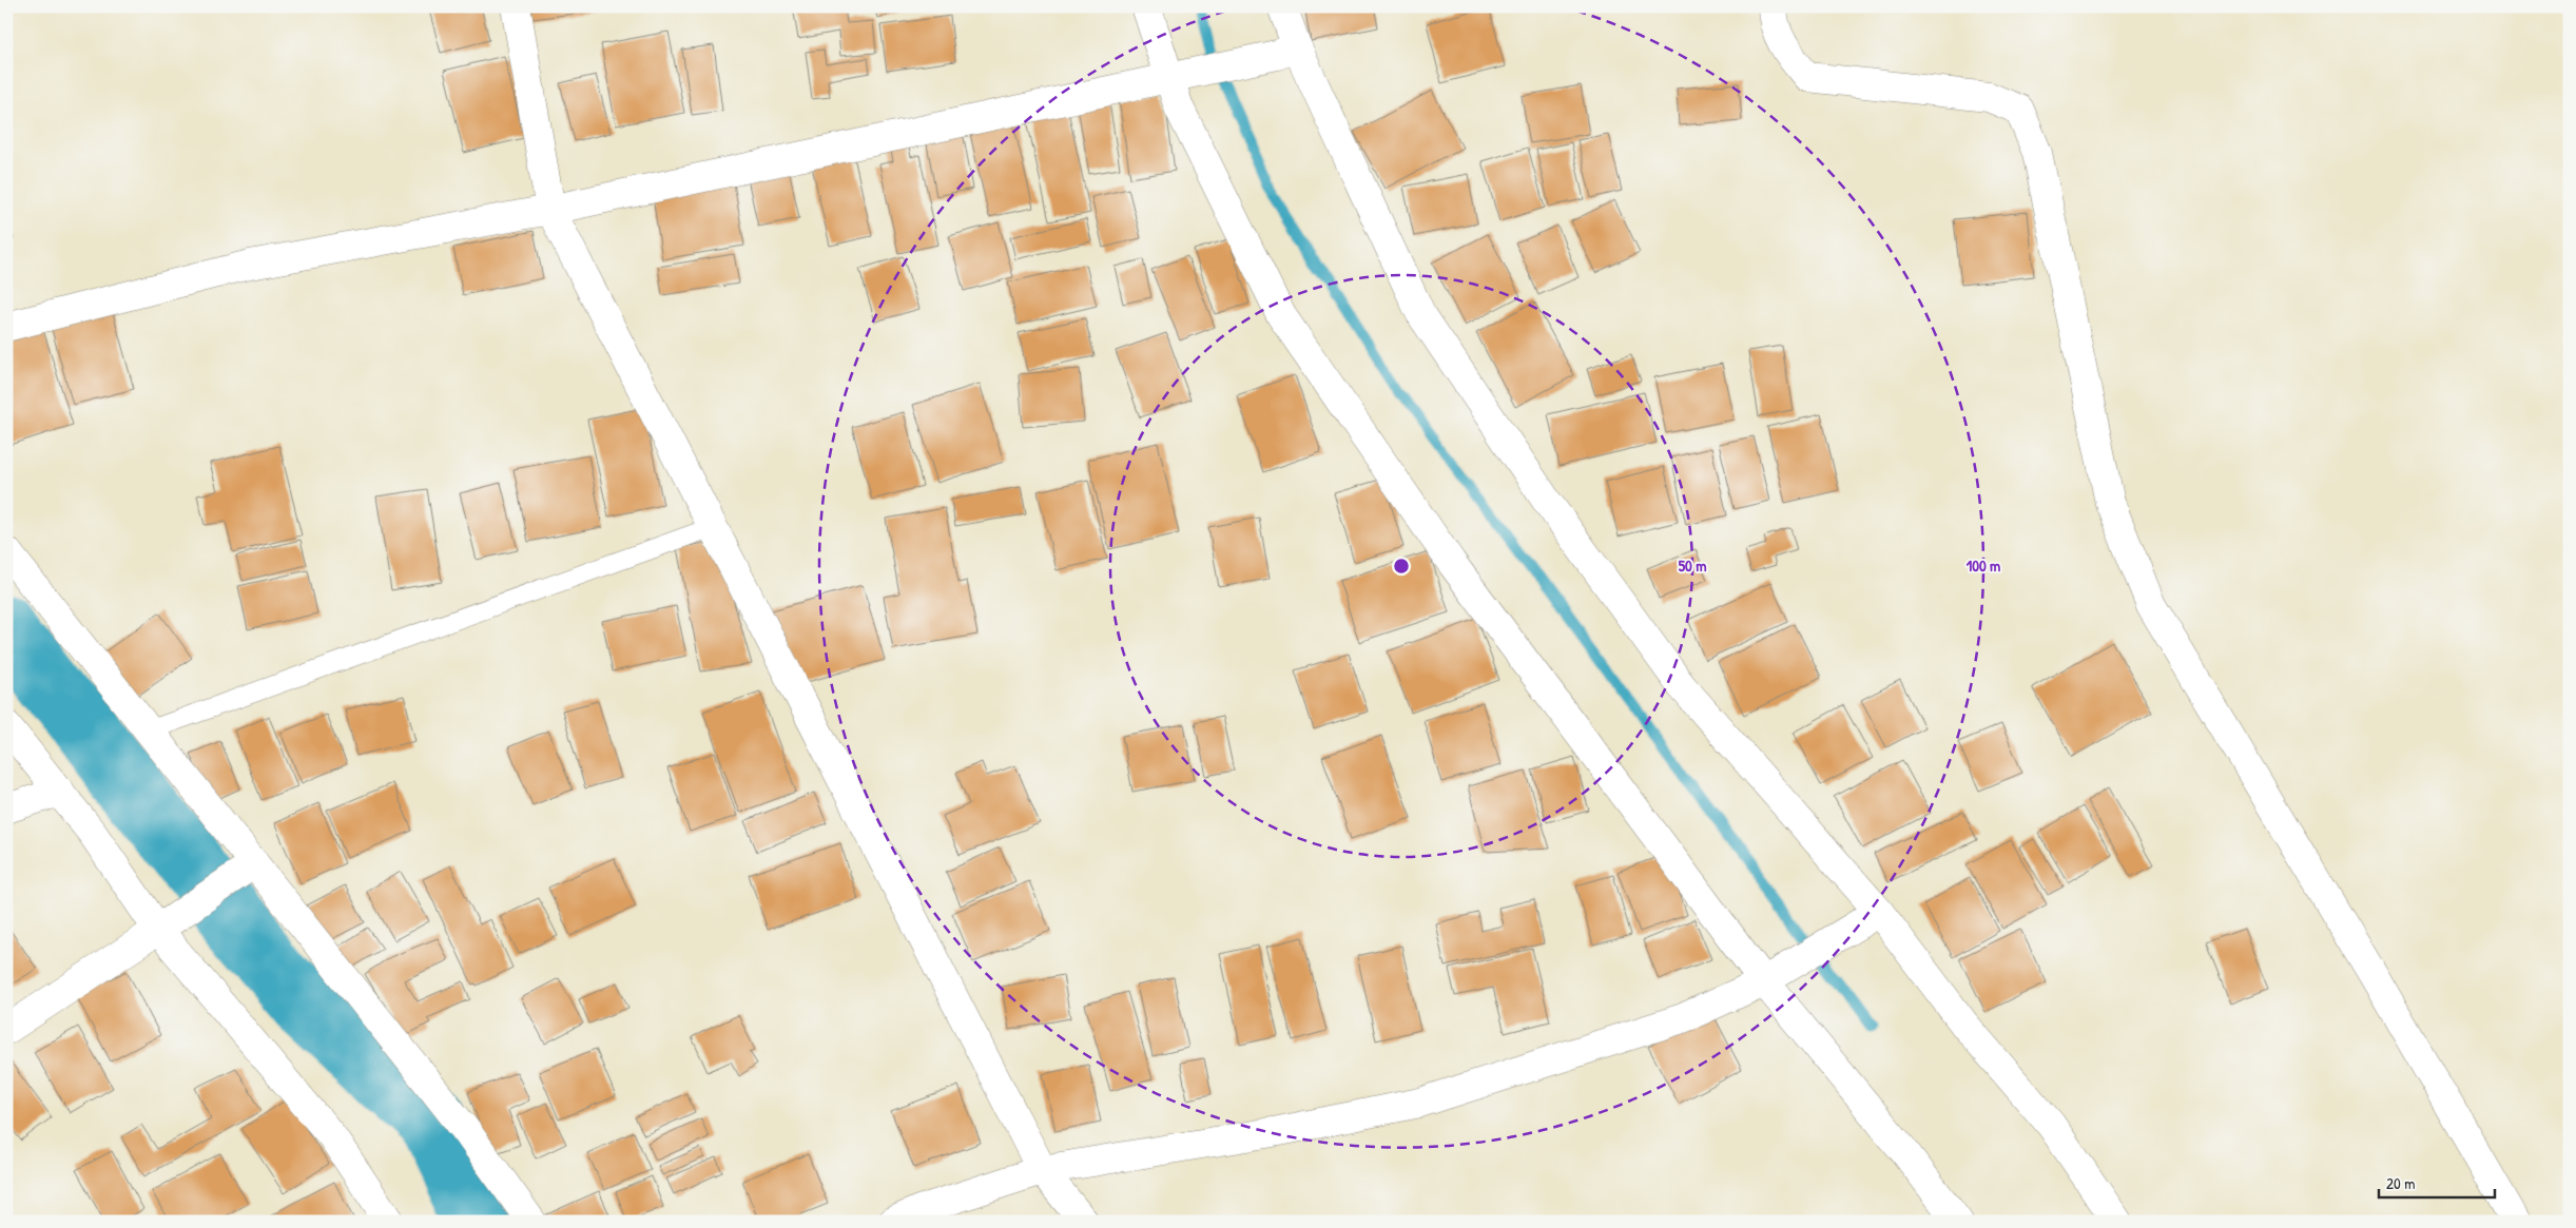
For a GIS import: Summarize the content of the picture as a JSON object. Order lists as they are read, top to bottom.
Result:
{
  "scale_bar": "20 m",
  "rings": ["50 m", "100 m"]
}
